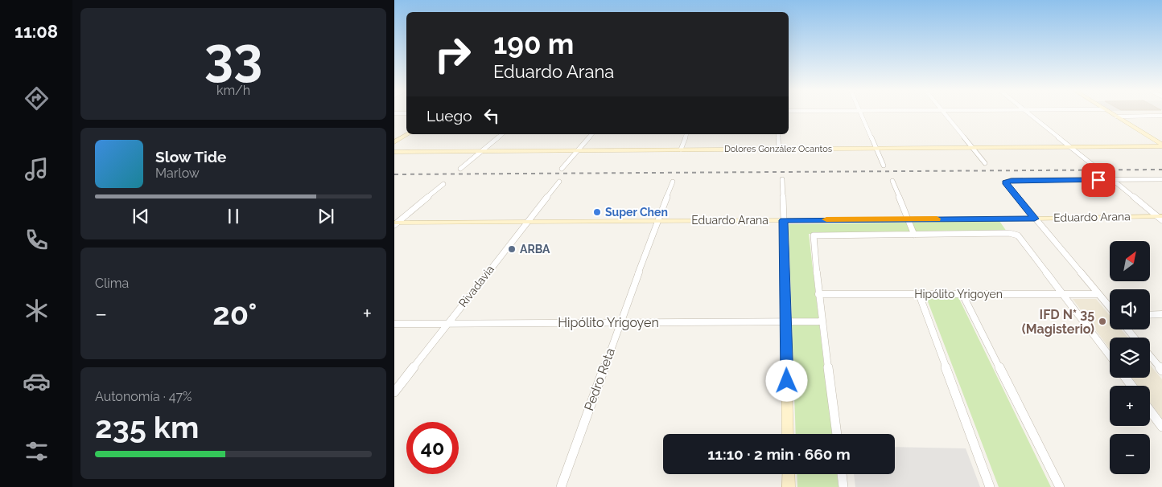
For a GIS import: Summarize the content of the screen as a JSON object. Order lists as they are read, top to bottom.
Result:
{
  "streets": {
    "street": [
      "Dolores González Ocantos",
      "Eduardo Arana",
      "Rivadavia",
      "Hipólito Yrigoyen",
      "Pedro Reta"
    ]
  },
  "crossings": [
    ["Eduardo Arana", "Rivadavia"],
    ["Eduardo Arana", "Pedro Reta"],
    ["Rivadavia", "Hipólito Yrigoyen"],
    ["Hipólito Yrigoyen", "Pedro Reta"]
  ],
  "places": ["Super Chen", "ARBA", "IFD N* 35 (Magisterio)"],
  "north": "top right",
  "page": {
    "tabs": "11:08",
    "tile": [
      ["33", "km/h"],
      "Clima",
      ["Autonomía · 47%", "235 km"]
    ],
    "turn": ["190 m", "Eduardo Arana"],
    "then": "Luego",
    "song": ["Slow Tide", "Marlow"],
    "map_buttons": ["+", "−"],
    "heat": ["−", "20°", "+"],
    "limit": "40",
    "trip": "11:10 · 2 min · 660 m"
  }
}
